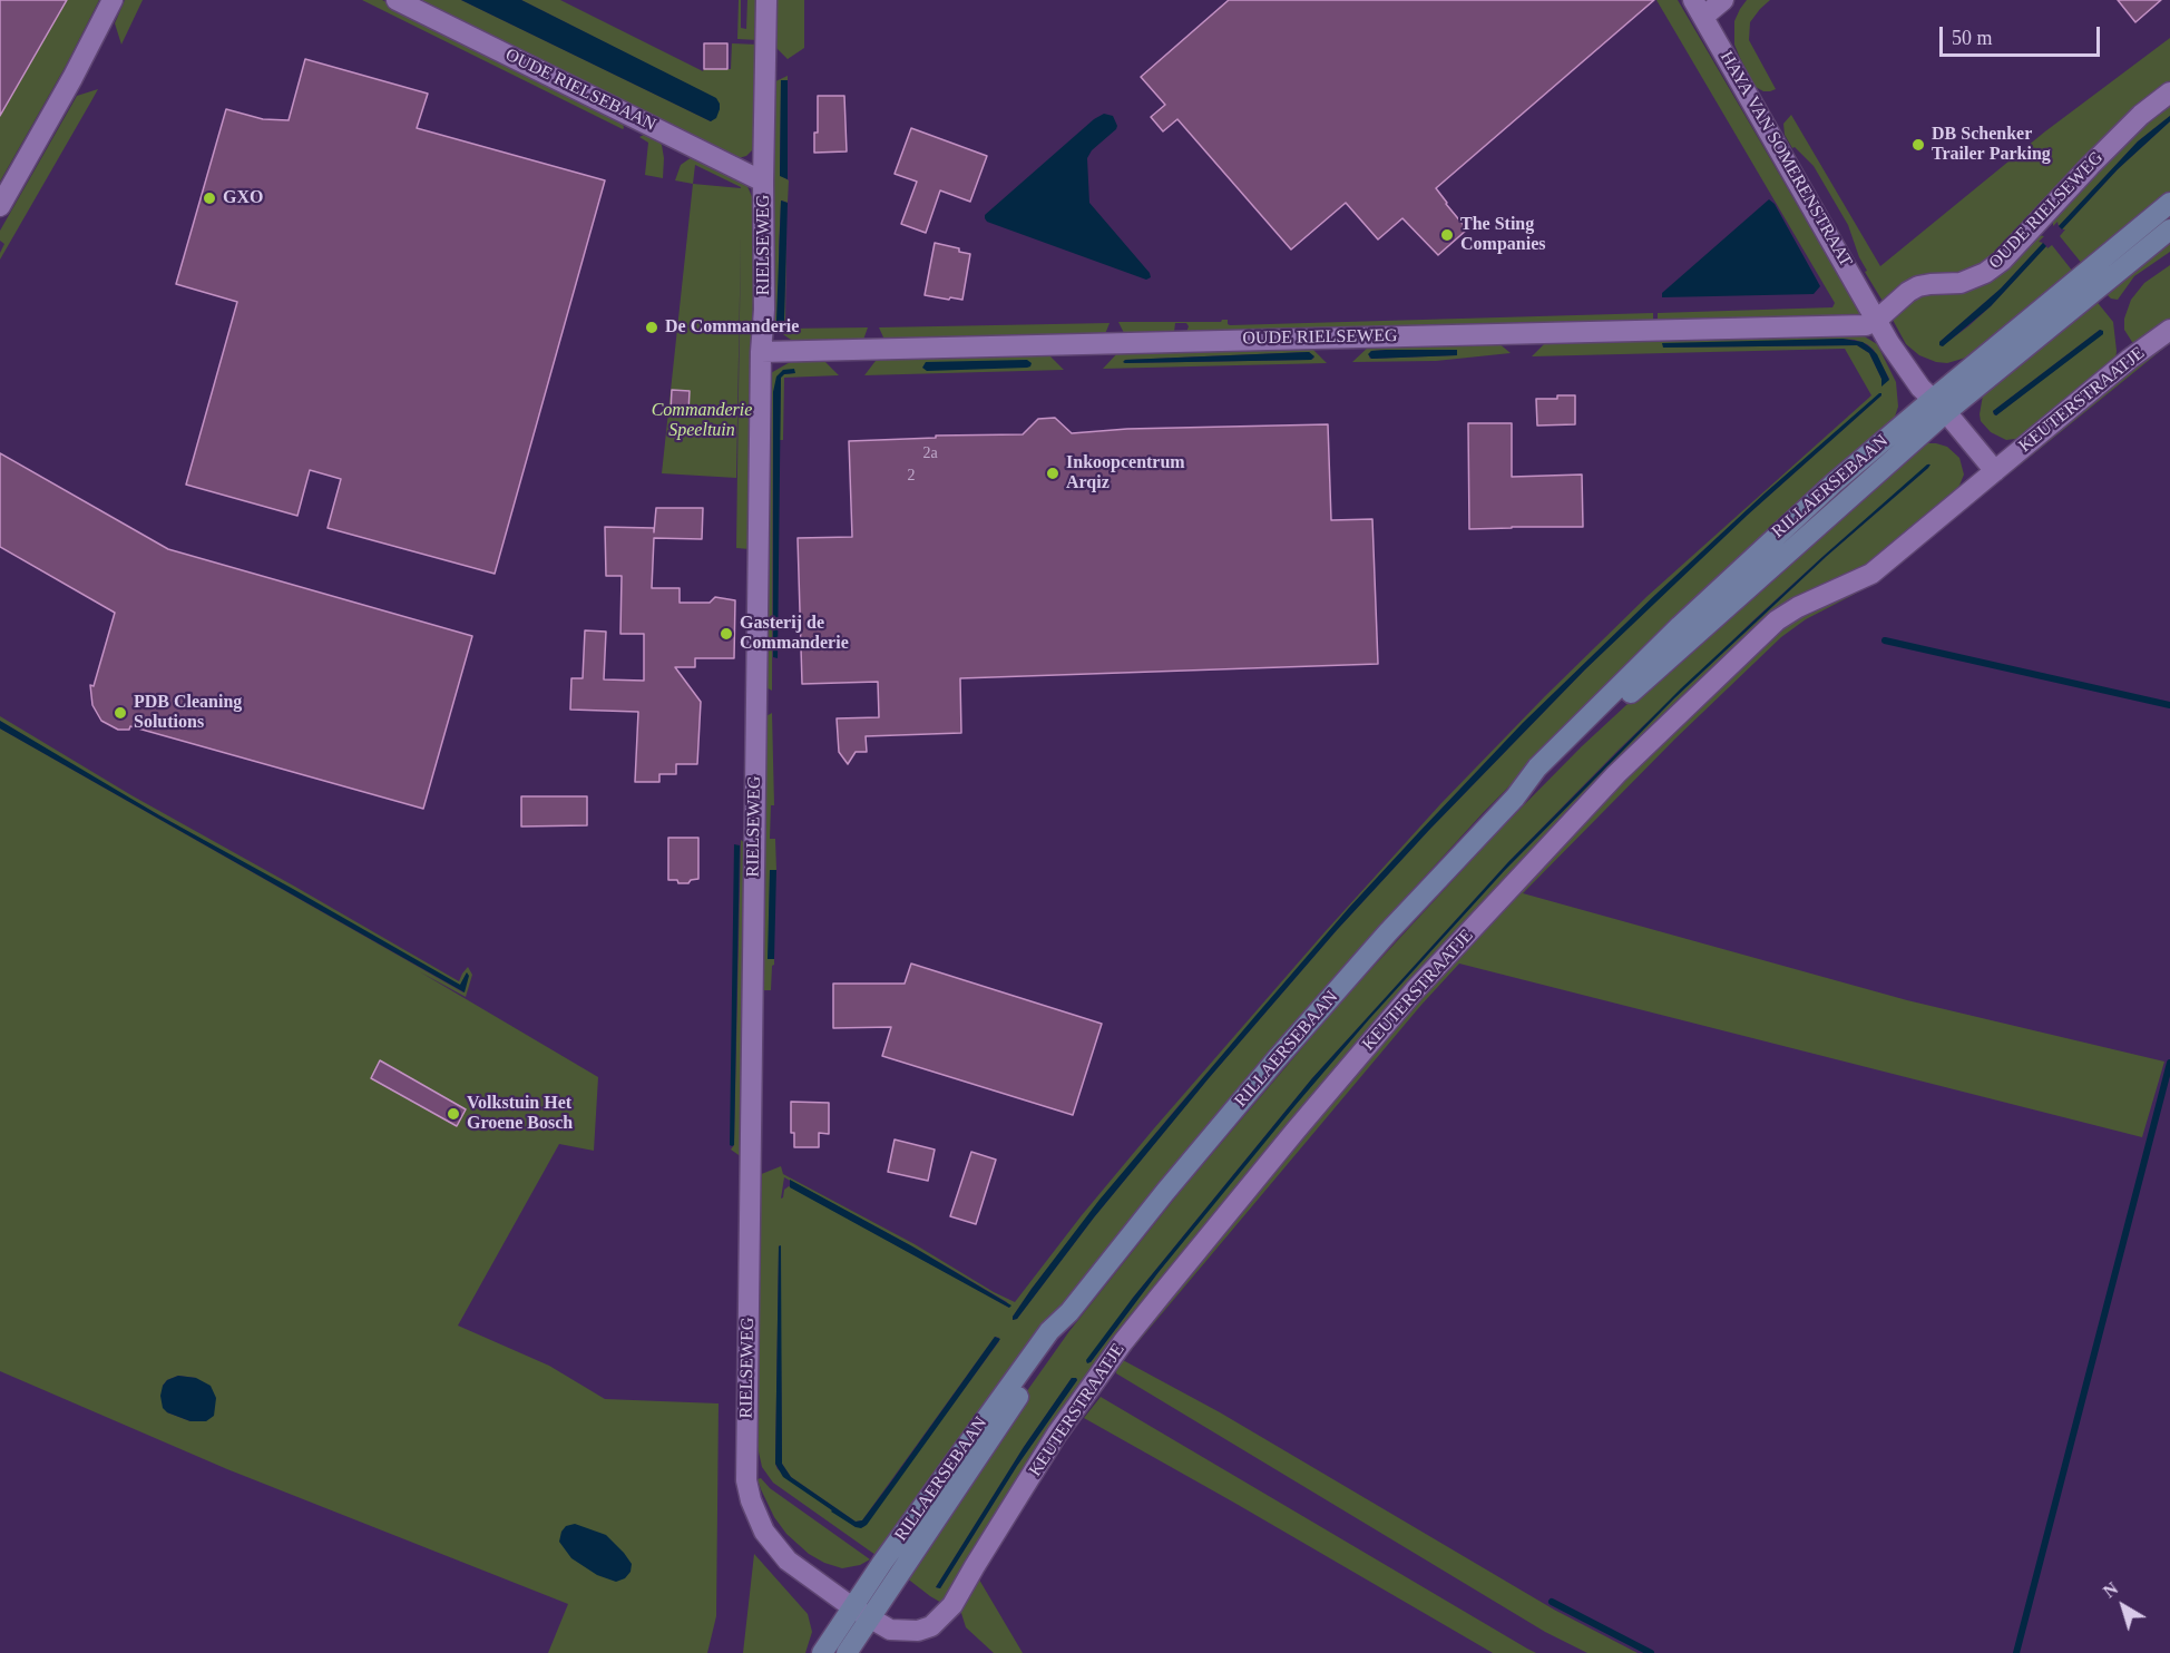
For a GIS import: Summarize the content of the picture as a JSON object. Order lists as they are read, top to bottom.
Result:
{
  "streets": {
    "street": [
      "OUDE RIELSEBAAN",
      "HAYA VAN SOMERENSTRAAT",
      "OUDE RIELSEWEG",
      "RIELSEWEG",
      "KEUTERSTRAATJE",
      "RILLAERSEBAAN"
    ]
  },
  "crossings": [
    ["OUDE RIELSEBAAN", "RIELSEWEG"],
    ["HAYA VAN SOMERENSTRAAT", "OUDE RIELSEWEG"],
    ["OUDE RIELSEWEG", "RIELSEWEG"],
    ["RIELSEWEG", "KEUTERSTRAATJE"],
    ["RIELSEWEG", "RILLAERSEBAAN"]
  ],
  "parks": ["Commanderie Speeltuin"],
  "places": [
    "DB Schenker Trailer Parking",
    "GXO",
    "The Sting Companies",
    "De Commanderie",
    "Inkoopcentrum Arqiz",
    "Gasterij de Commanderie",
    "PDB Cleaning Solutions",
    "Volkstuin Het Groene Bosch"
  ],
  "house_numbers": ["2a", "2"],
  "scale_bar": "50 m",
  "north": "top left"
}
